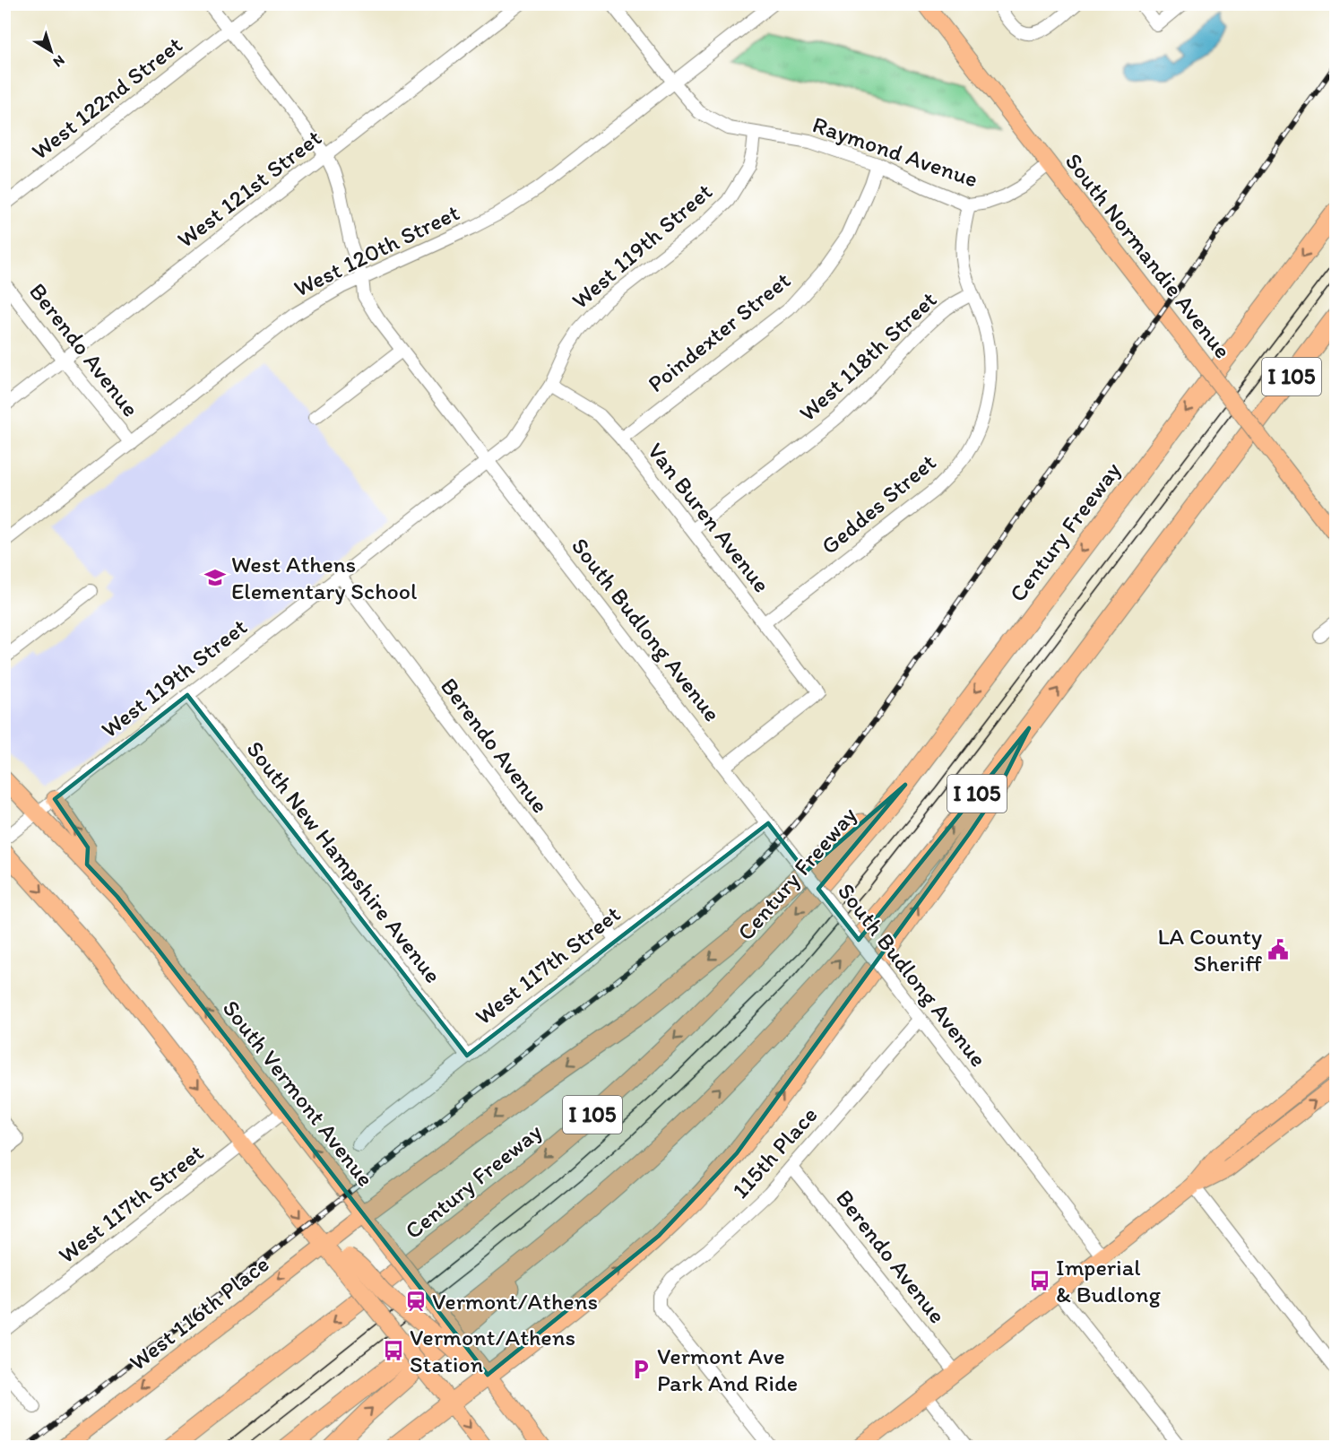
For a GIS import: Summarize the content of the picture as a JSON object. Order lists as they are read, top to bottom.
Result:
{
  "streets": {
    "highway": ["I 105", "Century Freeway"],
    "main road": ["South Normandie Avenue", "South Vermont Avenue", "West 116th Place"],
    "street": [
      "West 122nd Street",
      "Raymond Avenue",
      "West 121st Street",
      "West 119th Street",
      "West 120th Street",
      "Poindexter Street",
      "Berendo Avenue",
      "West 118th Street",
      "Geddes Street",
      "Van Buren Avenue",
      "South Budlong Avenue",
      "South New Hampshire Avenue",
      "West 117th Street",
      "115th Place"
    ]
  },
  "crossings": [
    ["West 122nd Street", "South Budlong Avenue"],
    ["Raymond Avenue", "West 119th Street"],
    ["Raymond Avenue", "West 120th Street"],
    ["Raymond Avenue", "South Normandie Avenue"],
    ["Raymond Avenue", "Poindexter Street"],
    ["Raymond Avenue", "Geddes Street"],
    ["West 121st Street", "Berendo Avenue"],
    ["West 121st Street", "South Budlong Avenue"],
    ["West 119th Street", "Berendo Avenue"],
    ["West 119th Street", "Van Buren Avenue"],
    ["West 119th Street", "South Budlong Avenue"],
    ["West 119th Street", "South New Hampshire Avenue"],
    ["West 119th Street", "South Vermont Avenue"],
    ["West 120th Street", "Berendo Avenue"],
    ["West 120th Street", "South Budlong Avenue"],
    ["Poindexter Street", "Van Buren Avenue"],
    ["Berendo Avenue", "West 117th Street"],
    ["Berendo Avenue", "115th Place"],
    ["West 118th Street", "Geddes Street"],
    ["West 118th Street", "Van Buren Avenue"],
    ["Geddes Street", "Van Buren Avenue"],
    ["Van Buren Avenue", "South Budlong Avenue"],
    ["South Budlong Avenue", "West 117th Street"],
    ["South Budlong Avenue", "115th Place"],
    ["South New Hampshire Avenue", "West 117th Street"],
    ["West 117th Street", "South Vermont Avenue"],
    ["South Vermont Avenue", "West 116th Place"]
  ],
  "one_way": ["West 116th Place"],
  "places": {
    "school or university": ["West Athens Elementary School"],
    "public building": ["LA County Sheriff"],
    "bus stop": ["Imperial & Budlong", "Vermont/Athens Station"],
    "station": ["Vermont/Athens"],
    "parking": ["Vermont Ave Park And Ride"]
  },
  "north": "bottom right"
}
